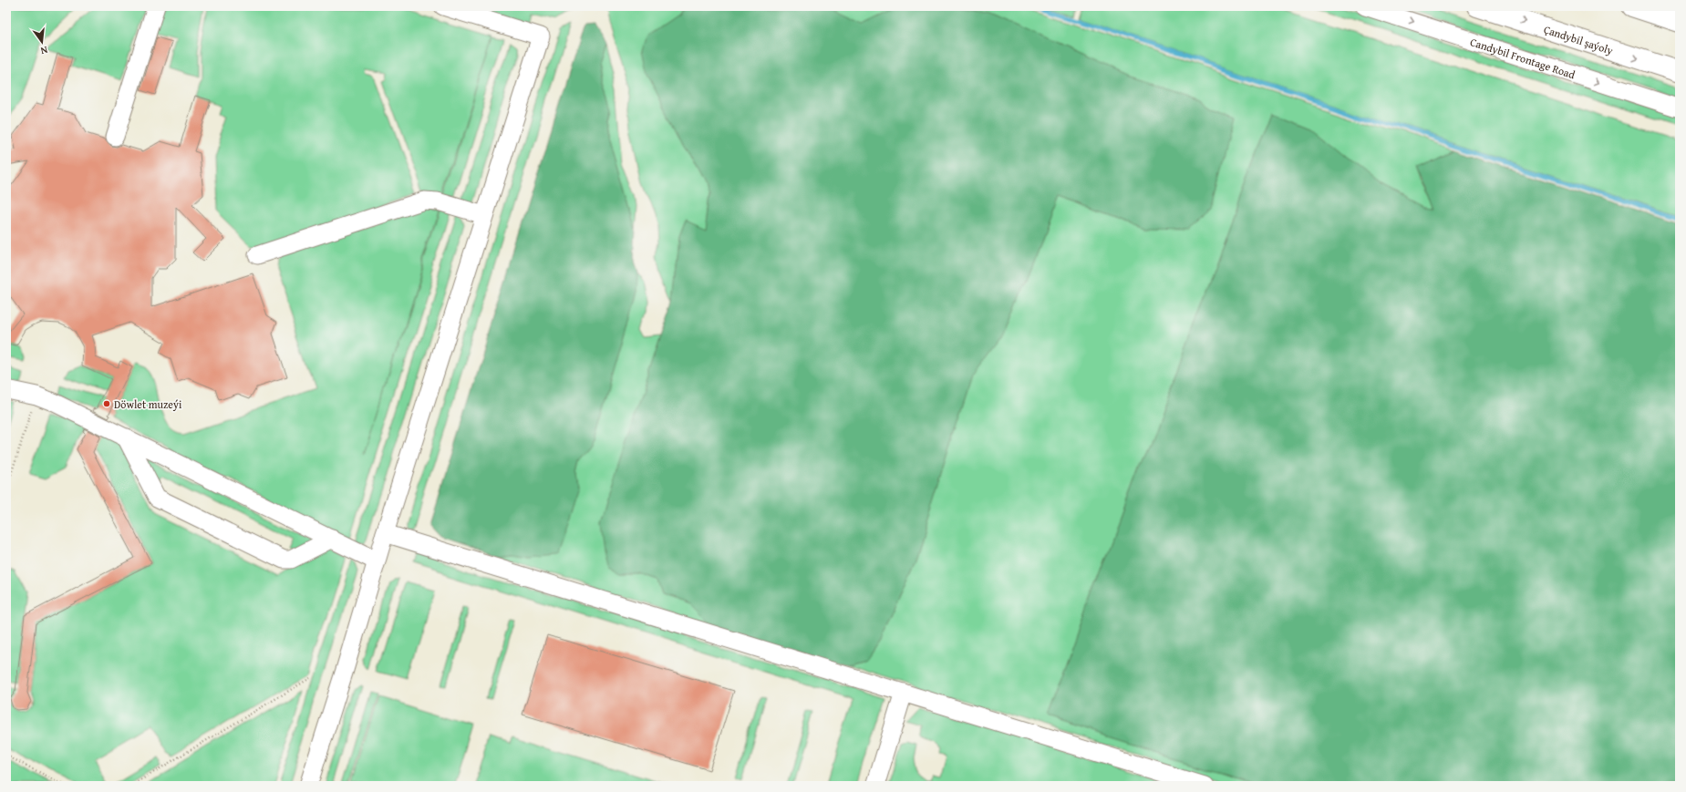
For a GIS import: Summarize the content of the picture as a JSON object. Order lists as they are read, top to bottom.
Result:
{
  "streets": {
    "main road": ["Çandybil şaýoly"],
    "street": ["Candybil Frontage Road"]
  },
  "one_way": ["Çandybil şaýoly", "Candybil Frontage Road"],
  "places": ["Döwlet muzeýi"],
  "north": "bottom"
}
